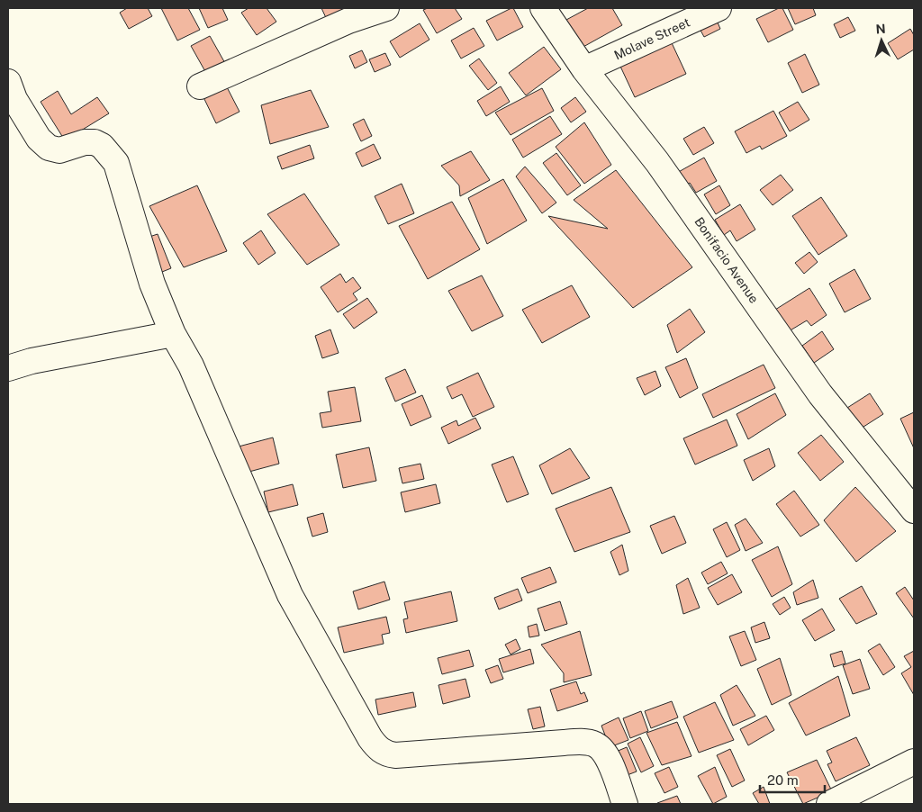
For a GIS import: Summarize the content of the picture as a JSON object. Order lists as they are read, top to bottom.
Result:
{
  "streets": {
    "street": ["Molave Street", "Bonifacio Avenue"]
  },
  "crossings": [
    ["Molave Street", "Bonifacio Avenue"]
  ],
  "scale_bar": "20 m",
  "north": "top"
}
